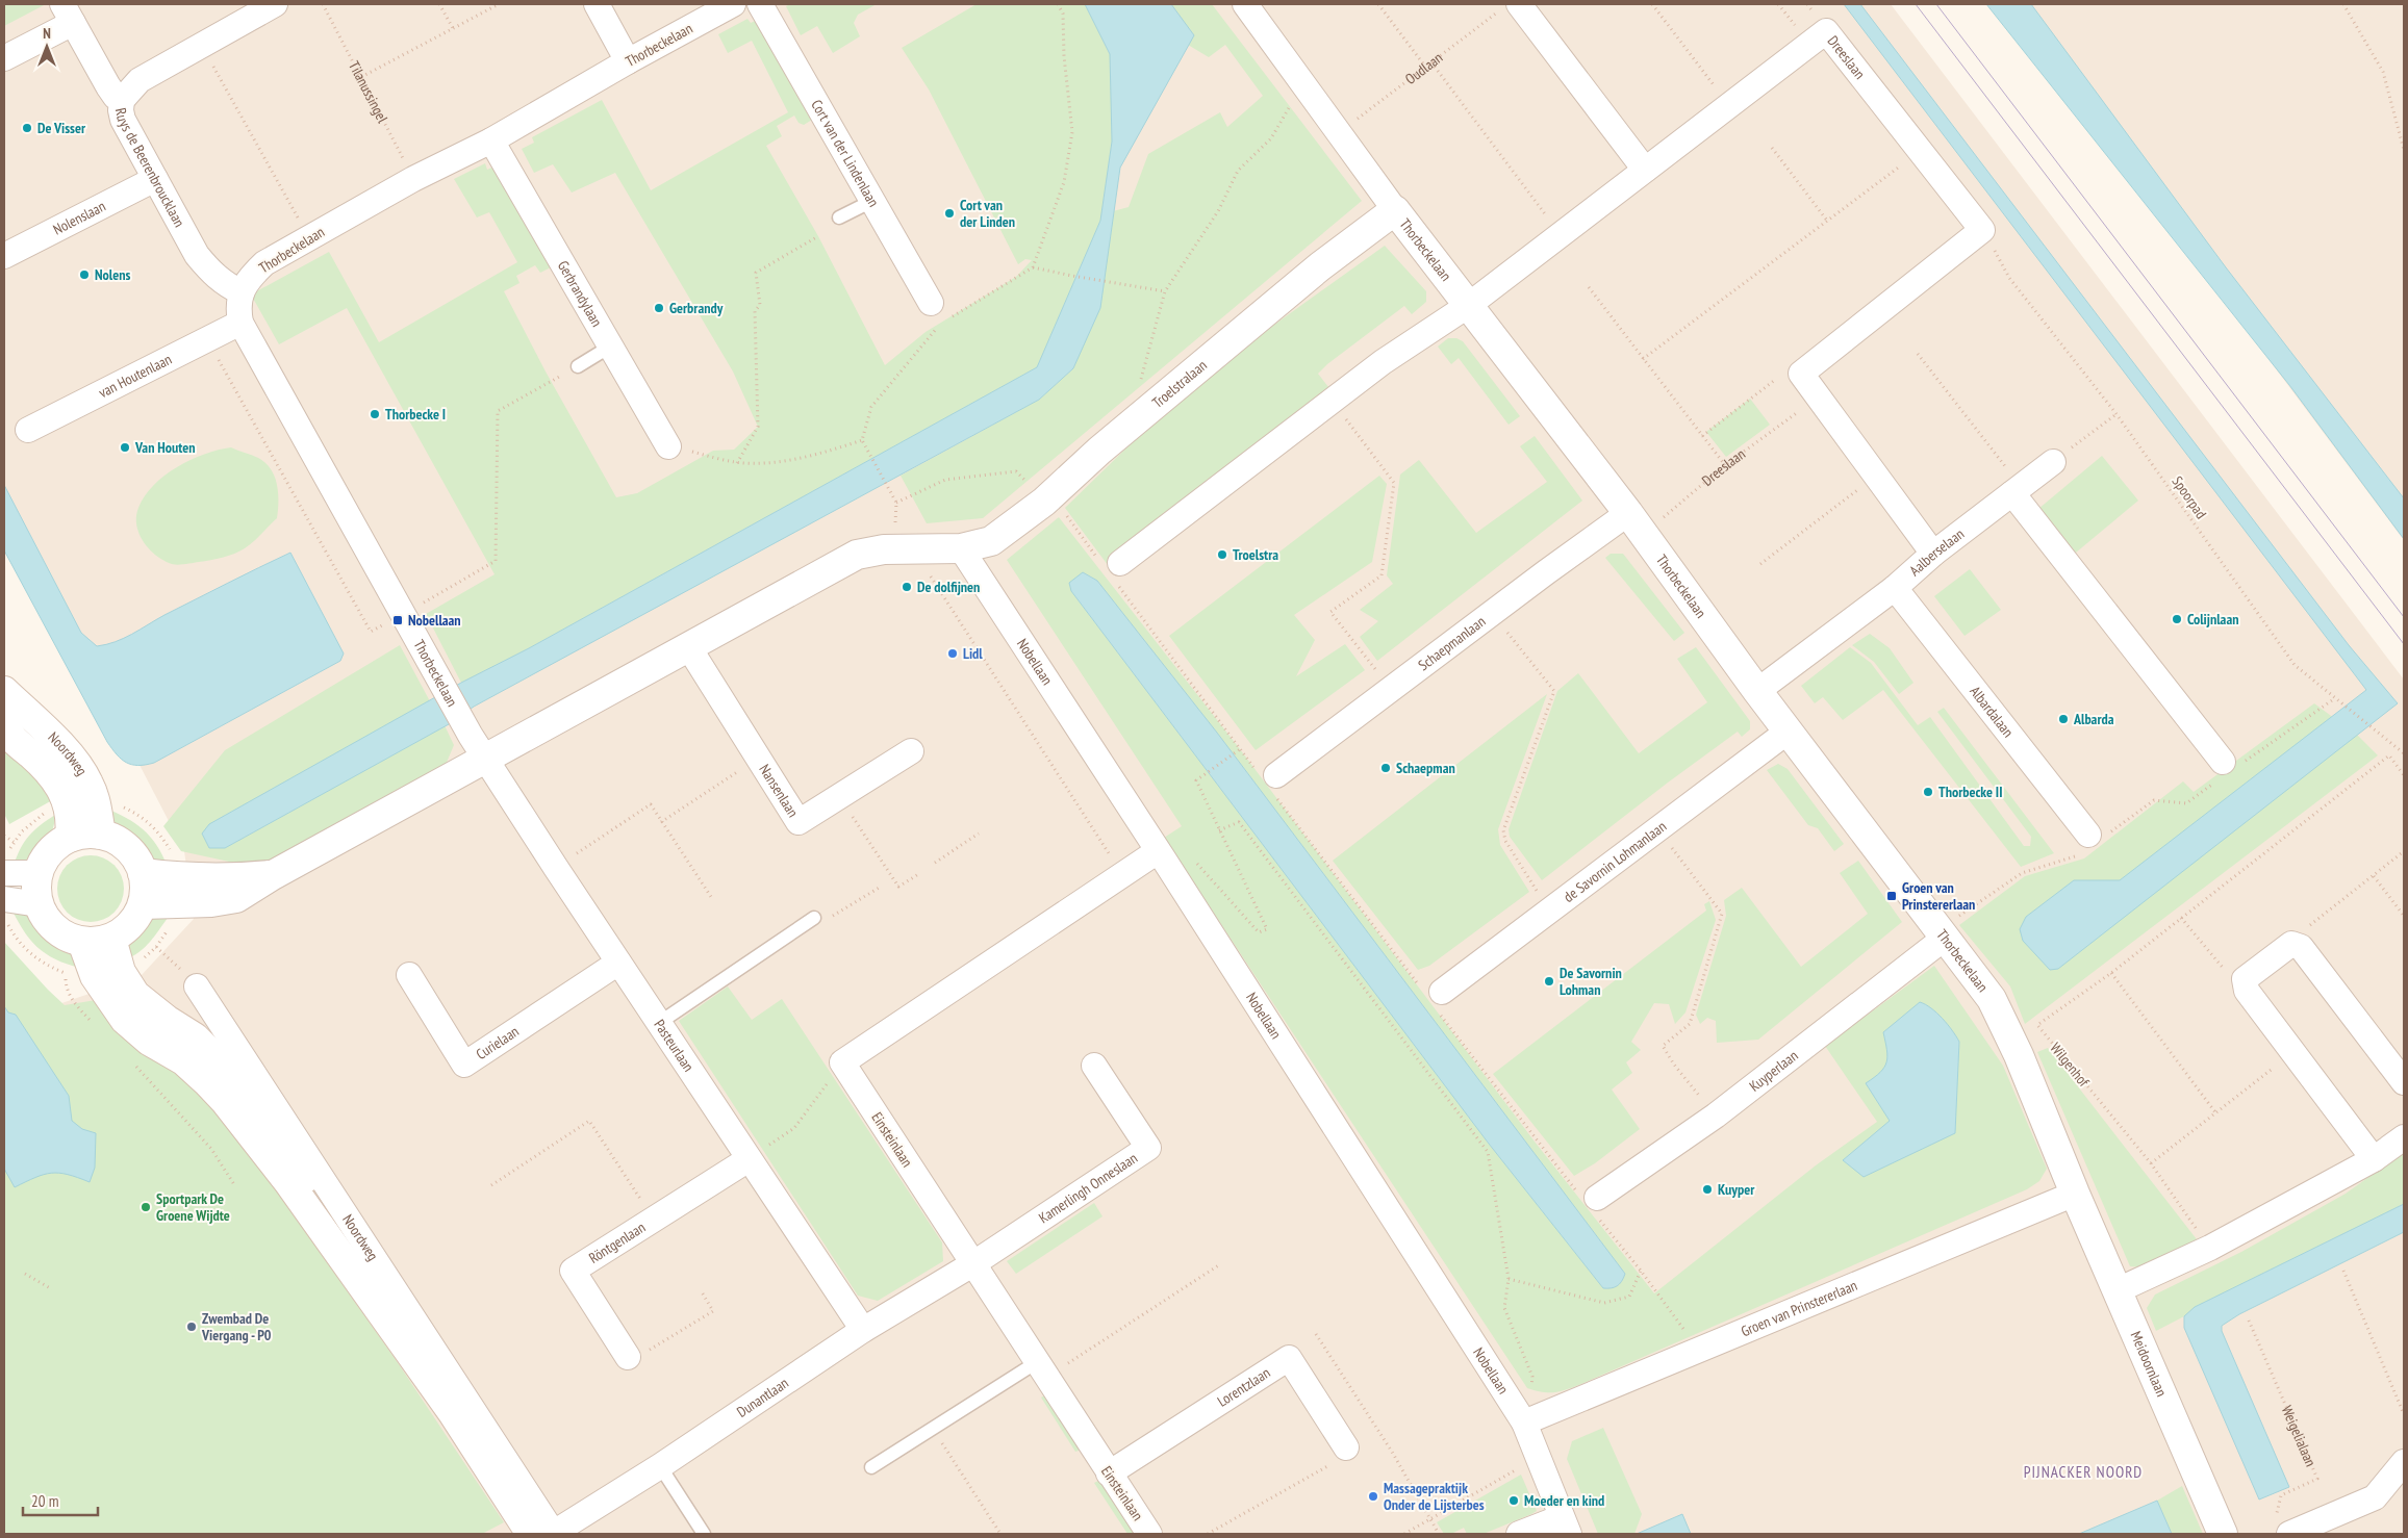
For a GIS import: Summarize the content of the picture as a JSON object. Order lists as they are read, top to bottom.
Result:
{
  "streets": {
    "street": [
      "Thorbeckelaan",
      "Dreeslaan",
      "Cort van der Lindenlaan",
      "Ruys de Beerenbroucklaan",
      "Nolenslaan",
      "Gerbrandylaan",
      "van Houtenlaan",
      "Troelstralaan",
      "Aalberselaan",
      "Schaepmanlaan",
      "Nobellaan",
      "Albardalaan",
      "Noordweg",
      "Nansenlaan",
      "de Savornin Lohmanlaan",
      "Curielaan",
      "Pasteurlaan",
      "Kuyperlaan",
      "Einsteinlaan",
      "Kamerlingh Onneslaan",
      "Röntgenlaan",
      "Groen van Prinstererlaan",
      "Meidoornlaan",
      "Lorentzlaan",
      "Dunantlaan"
    ],
    "path": [
      "Oudlaan",
      "Tilanussingel",
      "Spoorpad",
      "Wilgenhof",
      "Weigelialaan"
    ]
  },
  "crossings": [
    ["Thorbeckelaan", "Dreeslaan"],
    ["Thorbeckelaan", "Oudlaan"],
    ["Thorbeckelaan", "Tilanussingel"],
    ["Thorbeckelaan", "Ruys de Beerenbroucklaan"],
    ["Thorbeckelaan", "Gerbrandylaan"],
    ["Thorbeckelaan", "van Houtenlaan"],
    ["Thorbeckelaan", "Troelstralaan"],
    ["Thorbeckelaan", "Aalberselaan"],
    ["Thorbeckelaan", "Schaepmanlaan"],
    ["Thorbeckelaan", "de Savornin Lohmanlaan"],
    ["Thorbeckelaan", "Pasteurlaan"],
    ["Thorbeckelaan", "Kuyperlaan"],
    ["Thorbeckelaan", "Groen van Prinstererlaan"],
    ["Thorbeckelaan", "Meidoornlaan"],
    ["Dreeslaan", "Spoorpad"],
    ["Dreeslaan", "Schaepmanlaan"],
    ["Ruys de Beerenbroucklaan", "Nolenslaan"],
    ["Troelstralaan", "Nobellaan"],
    ["Aalberselaan", "Albardalaan"],
    ["Nobellaan", "Groen van Prinstererlaan"],
    ["Noordweg", "Dunantlaan"],
    ["Curielaan", "Pasteurlaan"],
    ["Pasteurlaan", "Röntgenlaan"],
    ["Pasteurlaan", "Dunantlaan"],
    ["Einsteinlaan", "Kamerlingh Onneslaan"],
    ["Einsteinlaan", "Lorentzlaan"],
    ["Einsteinlaan", "Dunantlaan"],
    ["Kamerlingh Onneslaan", "Dunantlaan"],
    ["Groen van Prinstererlaan", "Meidoornlaan"]
  ],
  "districts": ["PIJNACKER NOORD"],
  "places": {
    "other": [
      "De Visser",
      "Cort van der Linden",
      "Nolens",
      "Gerbrandy",
      "Thorbecke I",
      "Van Houten",
      "Troelstra",
      "De dolfijnen",
      "Colijnlaan",
      "Lidl",
      "Albarda",
      "Schaepman",
      "Thorbecke II",
      "De Savornin Lohman",
      "Kuyper",
      "Sportpark De Groene Wijdte",
      "Zwembad De Viergang - P0",
      "Massagepraktijk Onder de Lijsterbes",
      "Moeder en kind"
    ],
    "transit": ["Nobellaan", "Groen van Prinstererlaan"]
  },
  "scale_bar": "20 m",
  "north": "top"
}
